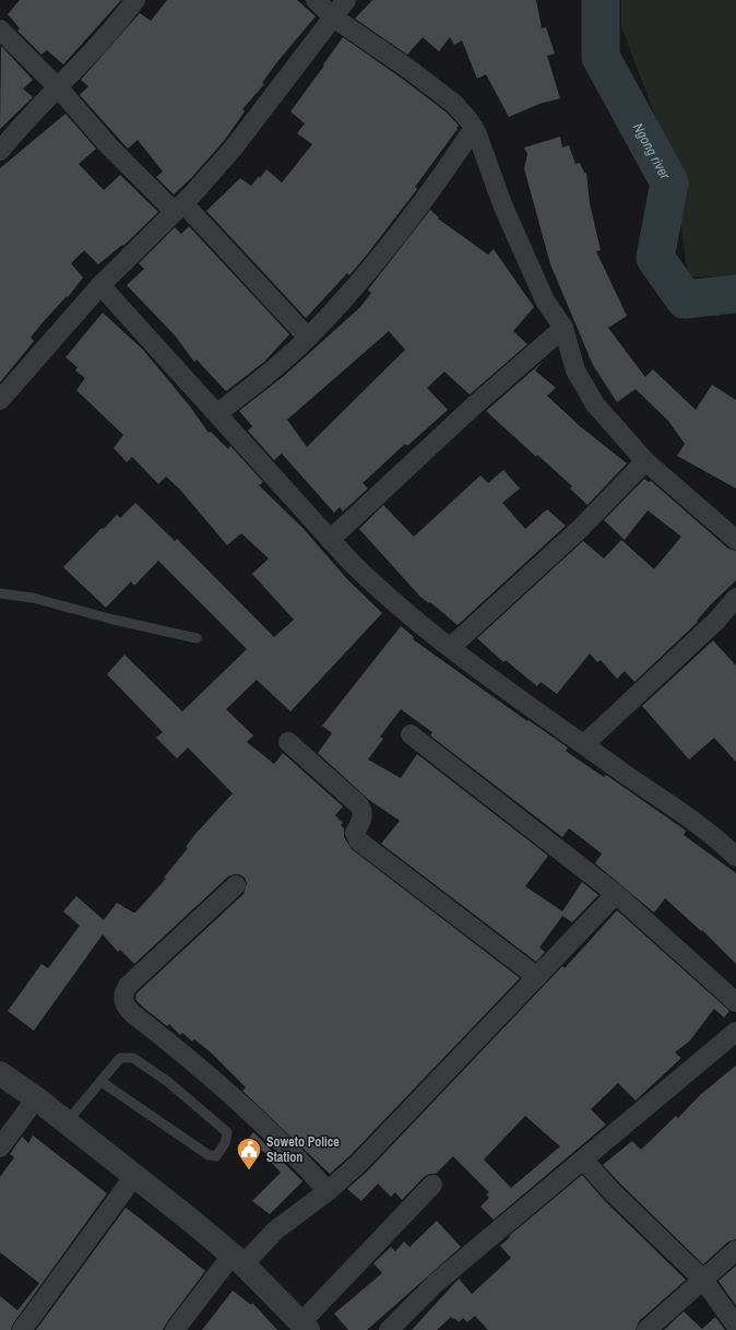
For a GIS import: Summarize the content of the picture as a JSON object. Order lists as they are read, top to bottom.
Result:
{
  "water": ["Ngong river"],
  "places": {
    "public building": ["Soweto Police Station"]
  }
}
